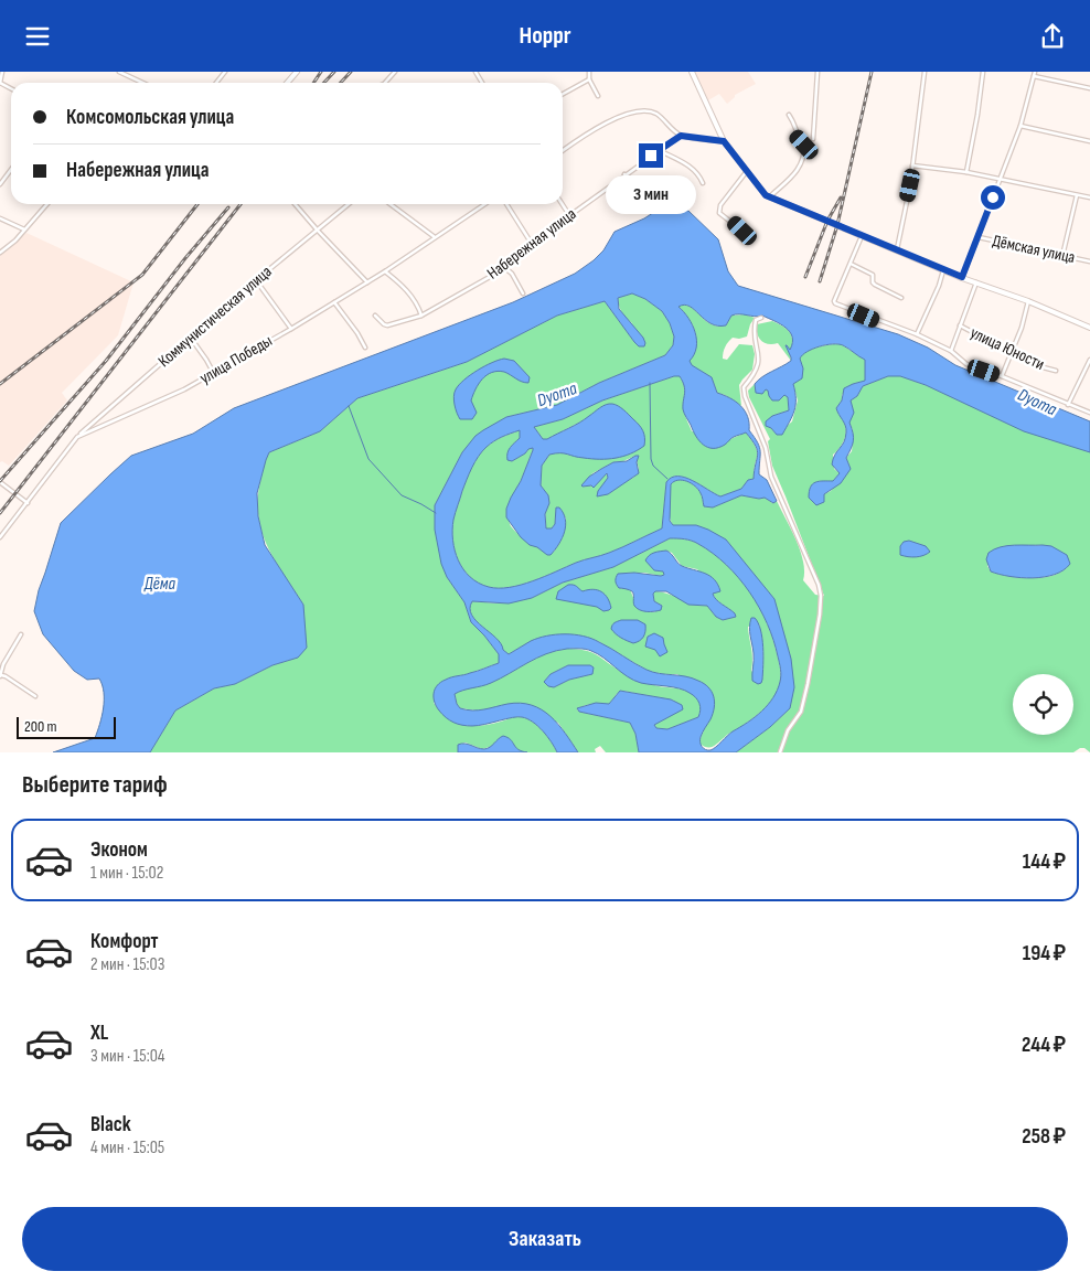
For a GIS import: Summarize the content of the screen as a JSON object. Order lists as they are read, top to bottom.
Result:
{
  "streets": {
    "street": [
      "Набережная улица",
      "Дёмская улица",
      "Коммунистическая улица",
      "улица Юности",
      "улица Победы"
    ]
  },
  "crossings": [
    ["Коммунистическая улица", "улица Победы"]
  ],
  "water": ["Dyoma", "Дёма"],
  "scale_bar": "200 m",
  "page": {
    "header": "Hoppr",
    "banner": ["Комсомольская улица", "Набережная улица"],
    "bubble": "3 мин",
    "scale": "200 m",
    "heading": "Выберите тариф",
    "list": [
      {
        "name": "Эконом",
        "note": "1 мин · 15:02",
        "value": "144 ₽"
      },
      {
        "name": "Комфорт",
        "note": "2 мин · 15:03",
        "value": "194 ₽"
      },
      {
        "name": "XL",
        "note": "3 мин · 15:04",
        "value": "244 ₽"
      },
      {
        "name": "Black",
        "note": "4 мин · 15:05",
        "value": "258 ₽"
      }
    ],
    "buttons": "Заказать"
  }
}
